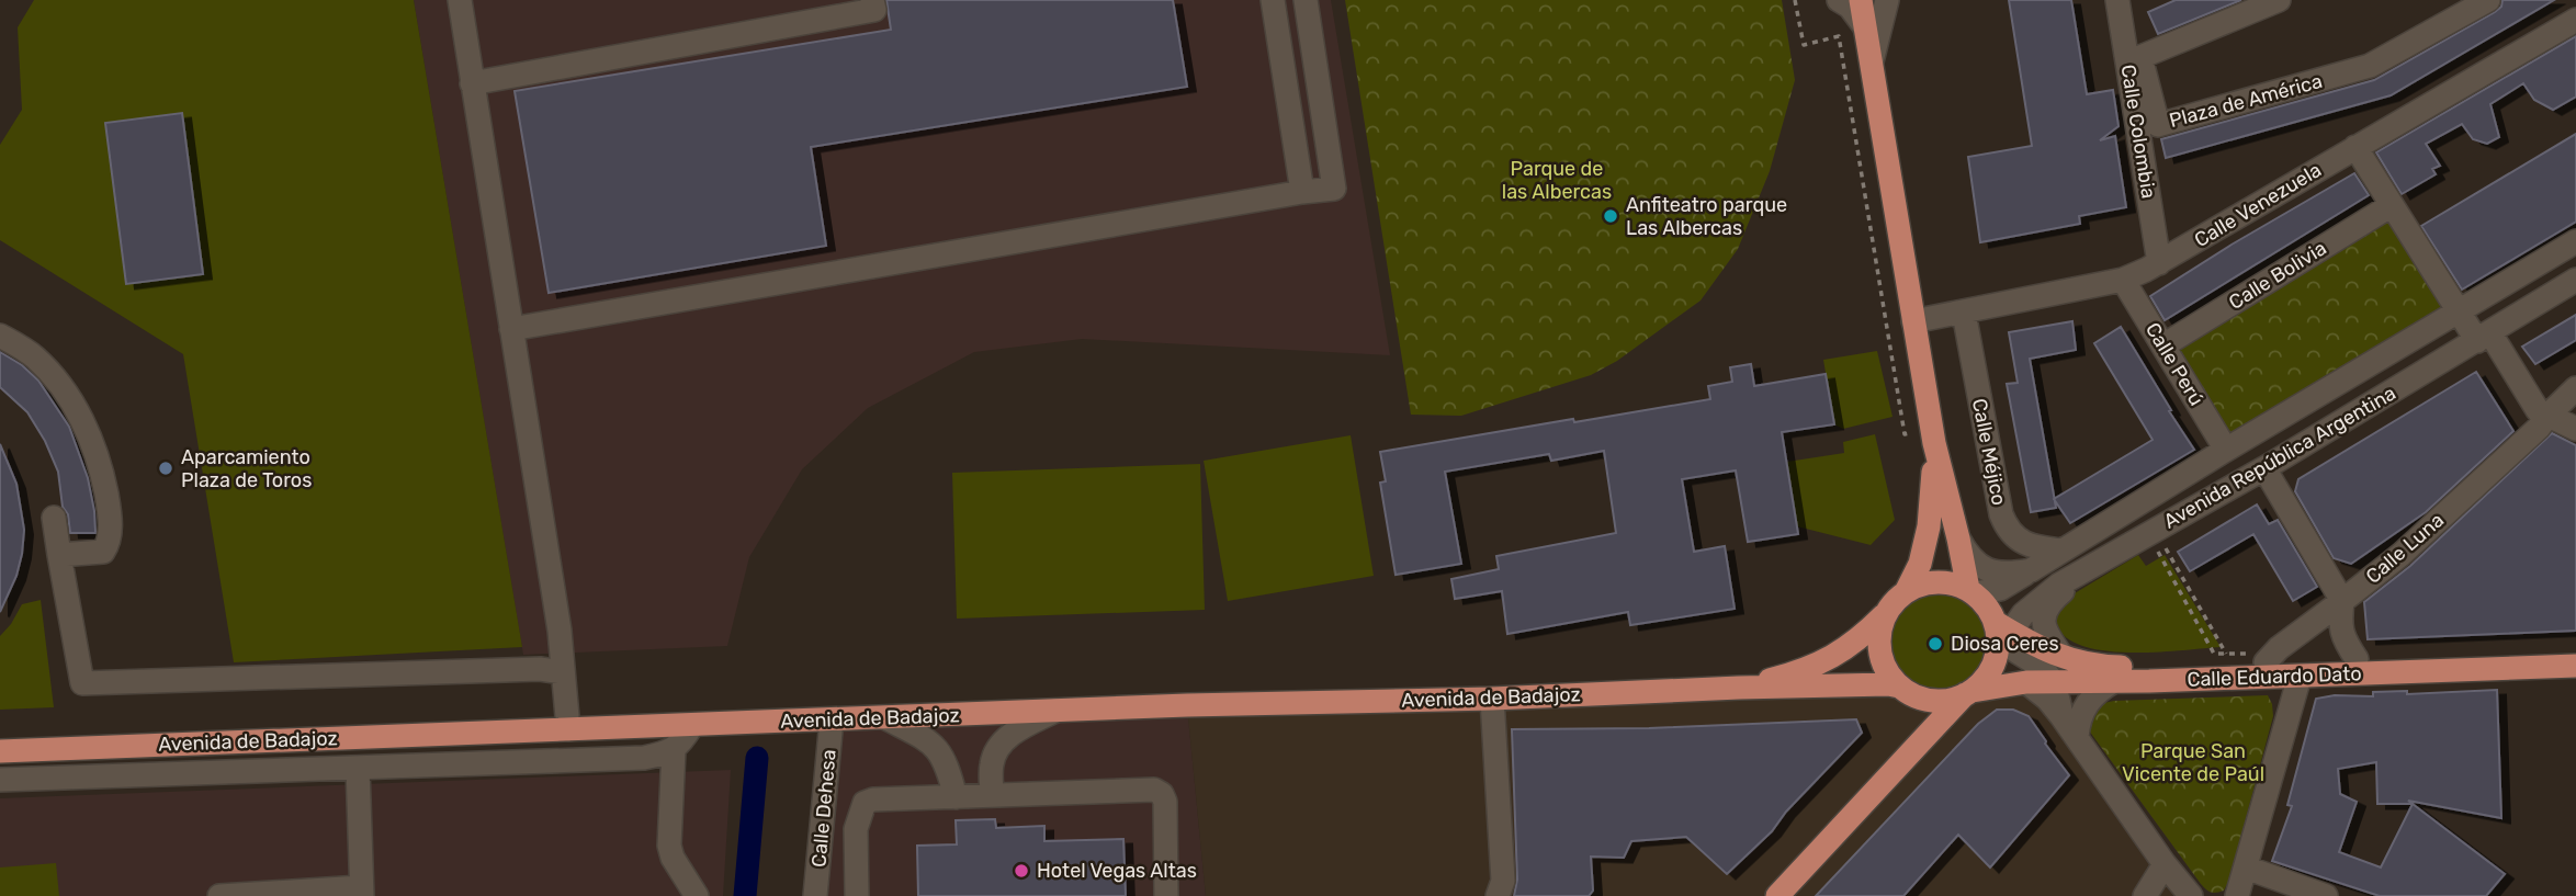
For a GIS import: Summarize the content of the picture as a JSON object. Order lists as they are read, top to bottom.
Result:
{
  "streets": {
    "main road": ["Calle Eduardo Dato", "Avenida de Badajoz"],
    "street": [
      "Plaza de América",
      "Calle Colombia",
      "Calle Venezuela",
      "Calle Bolivia",
      "Calle Perú",
      "Calle Méjico",
      "Avenida República Argentina",
      "Calle Luna",
      "Calle Dehesa"
    ]
  },
  "crossings": [
    ["Calle Colombia", "Calle Venezuela"],
    ["Calle Venezuela", "Calle Perú"],
    ["Calle Venezuela", "Calle Méjico"],
    ["Calle Bolivia", "Calle Perú"],
    ["Calle Perú", "Avenida República Argentina"],
    ["Calle Méjico", "Avenida República Argentina"],
    ["Avenida República Argentina", "Calle Eduardo Dato"],
    ["Calle Luna", "Calle Eduardo Dato"],
    ["Avenida de Badajoz", "Calle Dehesa"]
  ],
  "parks": ["Parque de las Albercas", "Parque San Vicente de Paúl"],
  "places": [
    "Anfiteatro parque Las Albercas",
    "Aparcamiento Plaza de Toros",
    "Diosa Ceres",
    "Hotel Vegas Altas"
  ]
}
